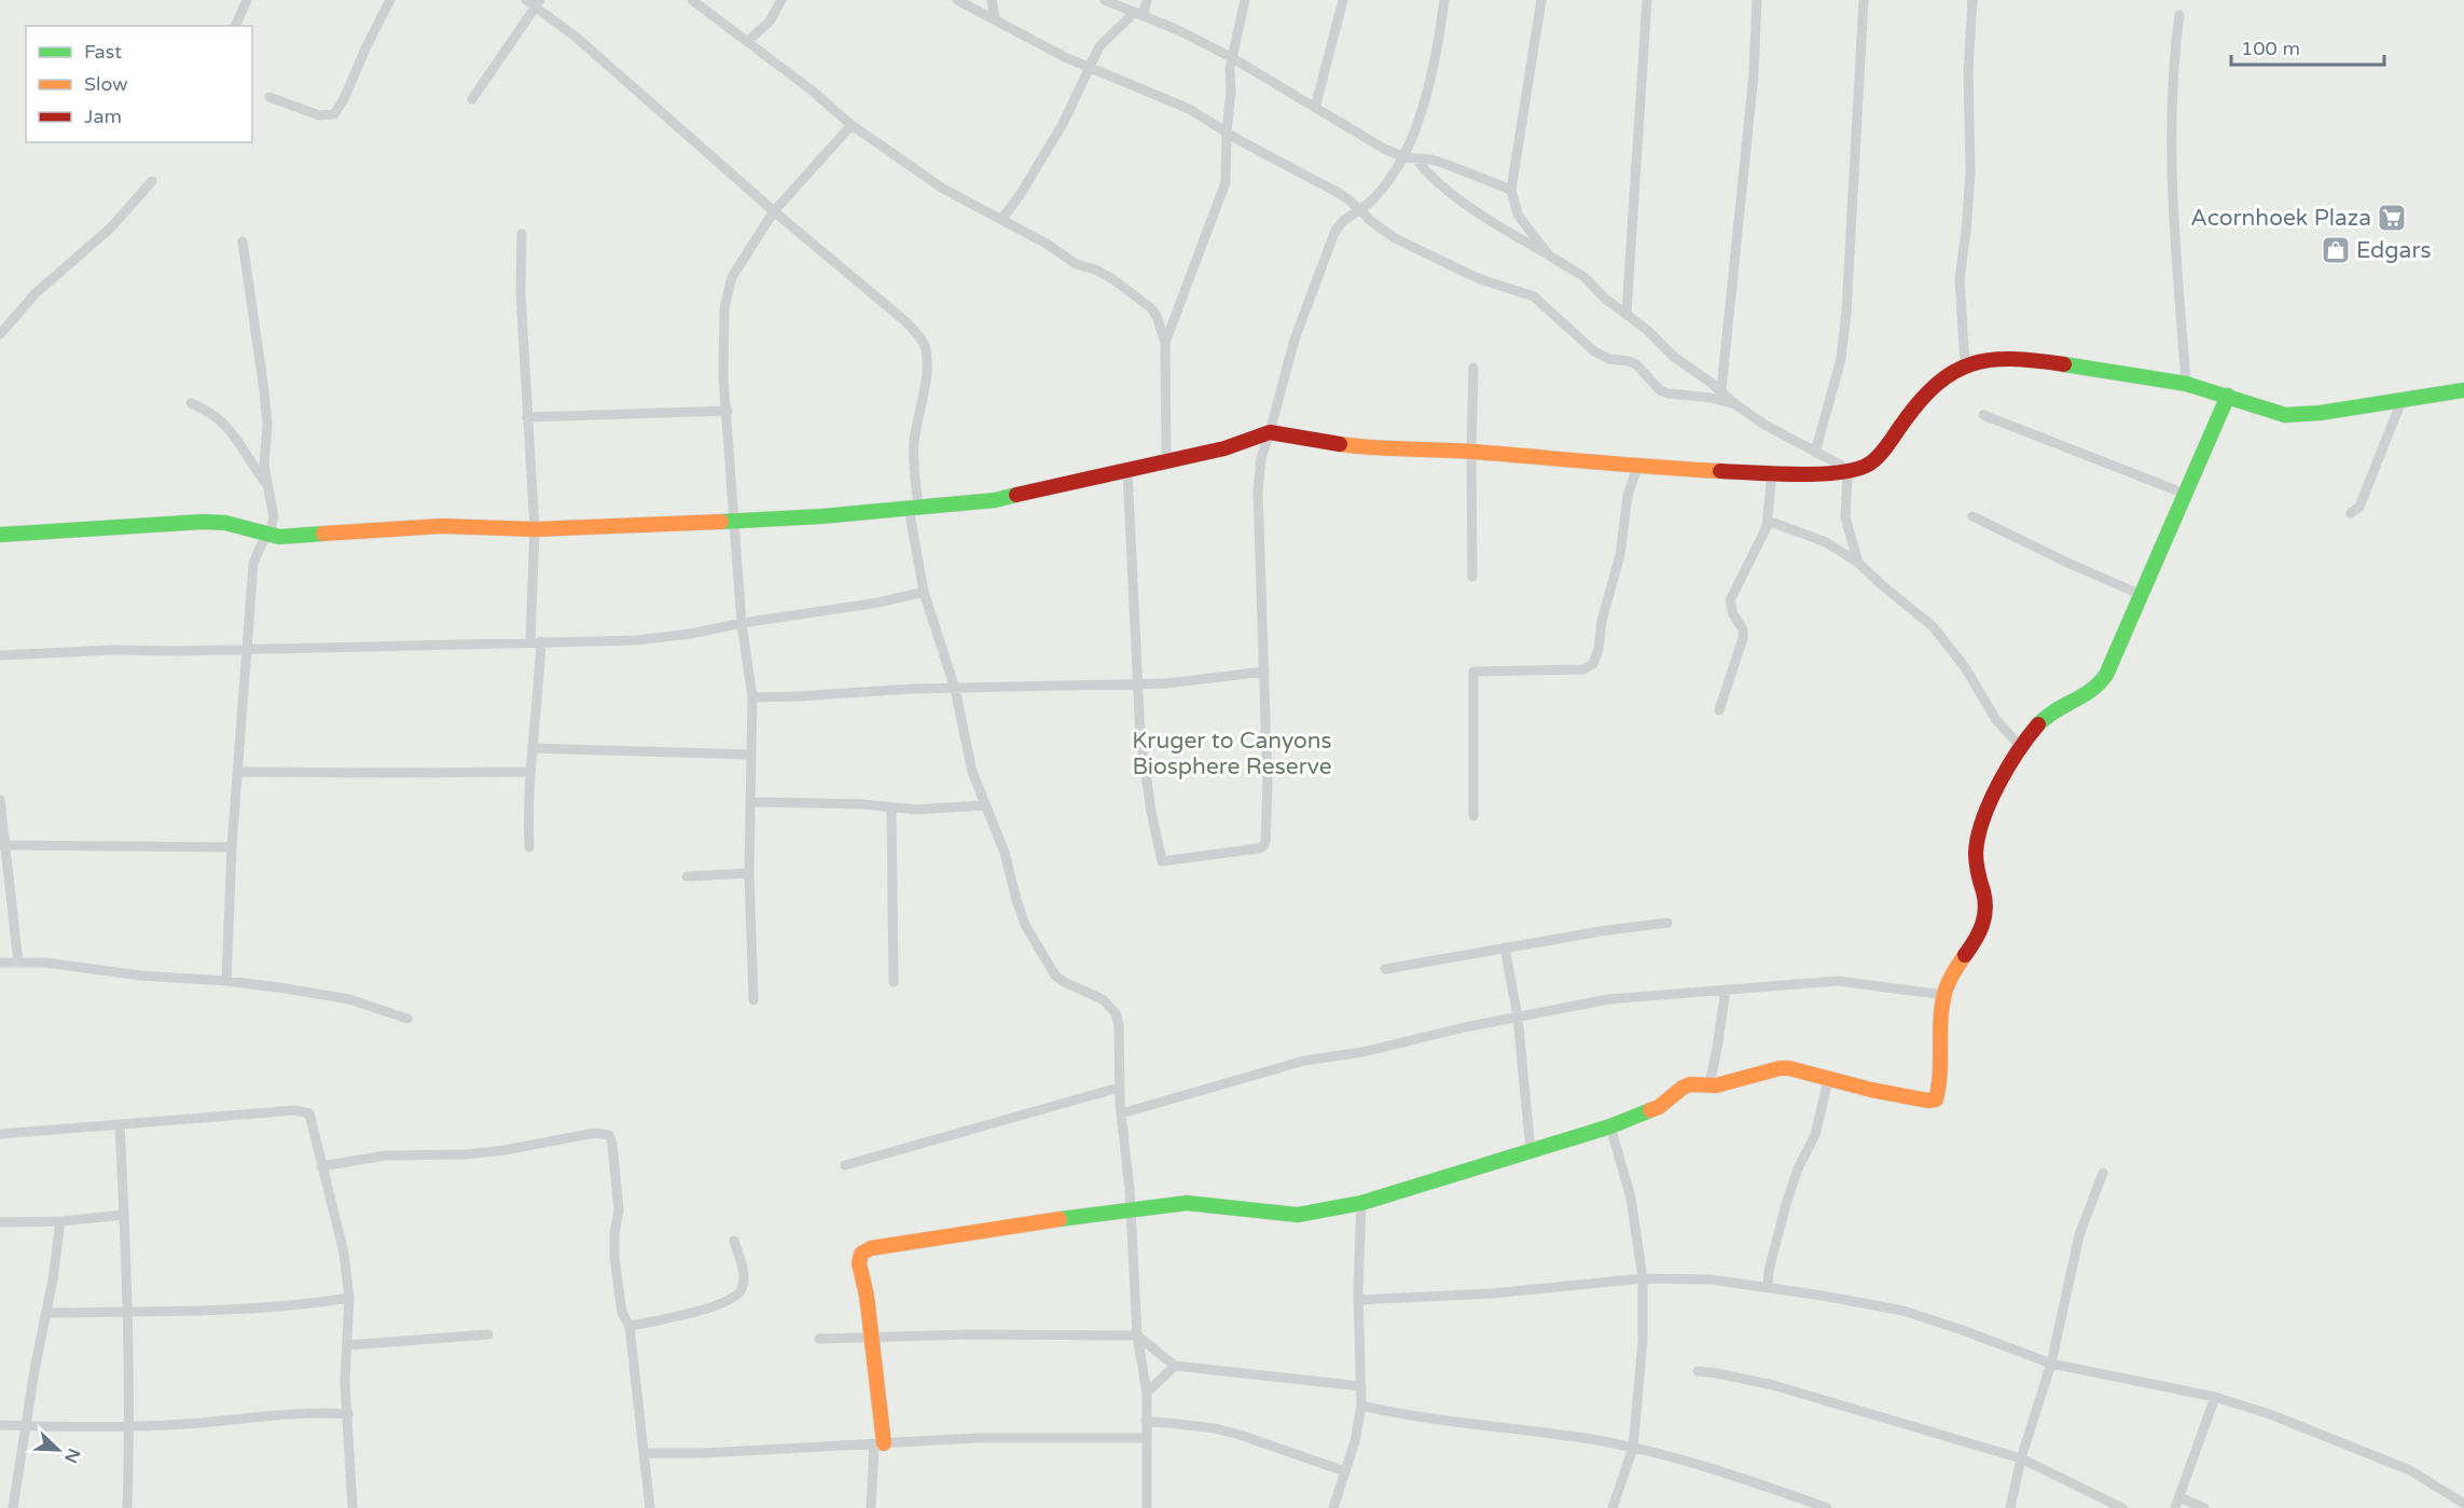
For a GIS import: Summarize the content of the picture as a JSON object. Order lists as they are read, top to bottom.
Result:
{
  "parks": ["Kruger to Canyons Biosphere Reserve"],
  "places": {
    "supermarket": ["Acornhoek Plaza"],
    "shop": ["Edgars"]
  },
  "legend": ["Fast", "Slow", "Jam"],
  "scale_bar": "100 m",
  "north": "bottom right"
}
